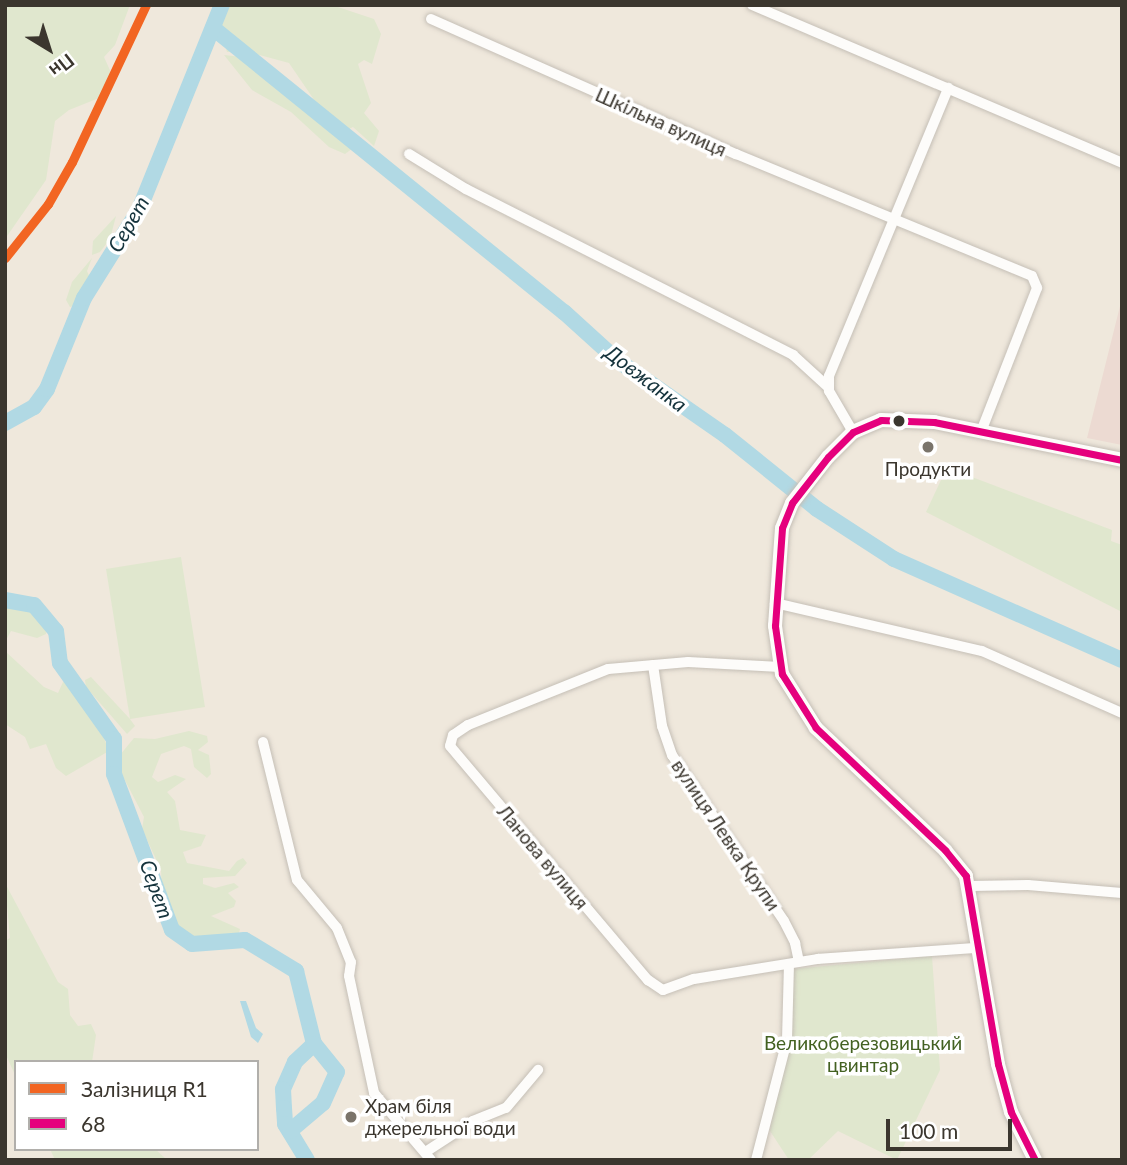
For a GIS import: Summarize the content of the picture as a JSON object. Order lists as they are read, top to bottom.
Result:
{
  "streets": {
    "street": ["Шкільна вулиця", "вулиця Левка Крупи", "Ланова вулиця"]
  },
  "crossings": [
    ["вулиця Левка Крупи", "Ланова вулиця"]
  ],
  "water": ["Серет", "Довжанка"],
  "parks": ["Великоберезовицький цвинтар"],
  "places": ["Продукти", "Храм біля джерельної води"],
  "lines": ["rail line R1", "transit line 68"],
  "legend": ["Залізниця R1", "68"],
  "scale_bar": "100 m",
  "north": "bottom right"
}
